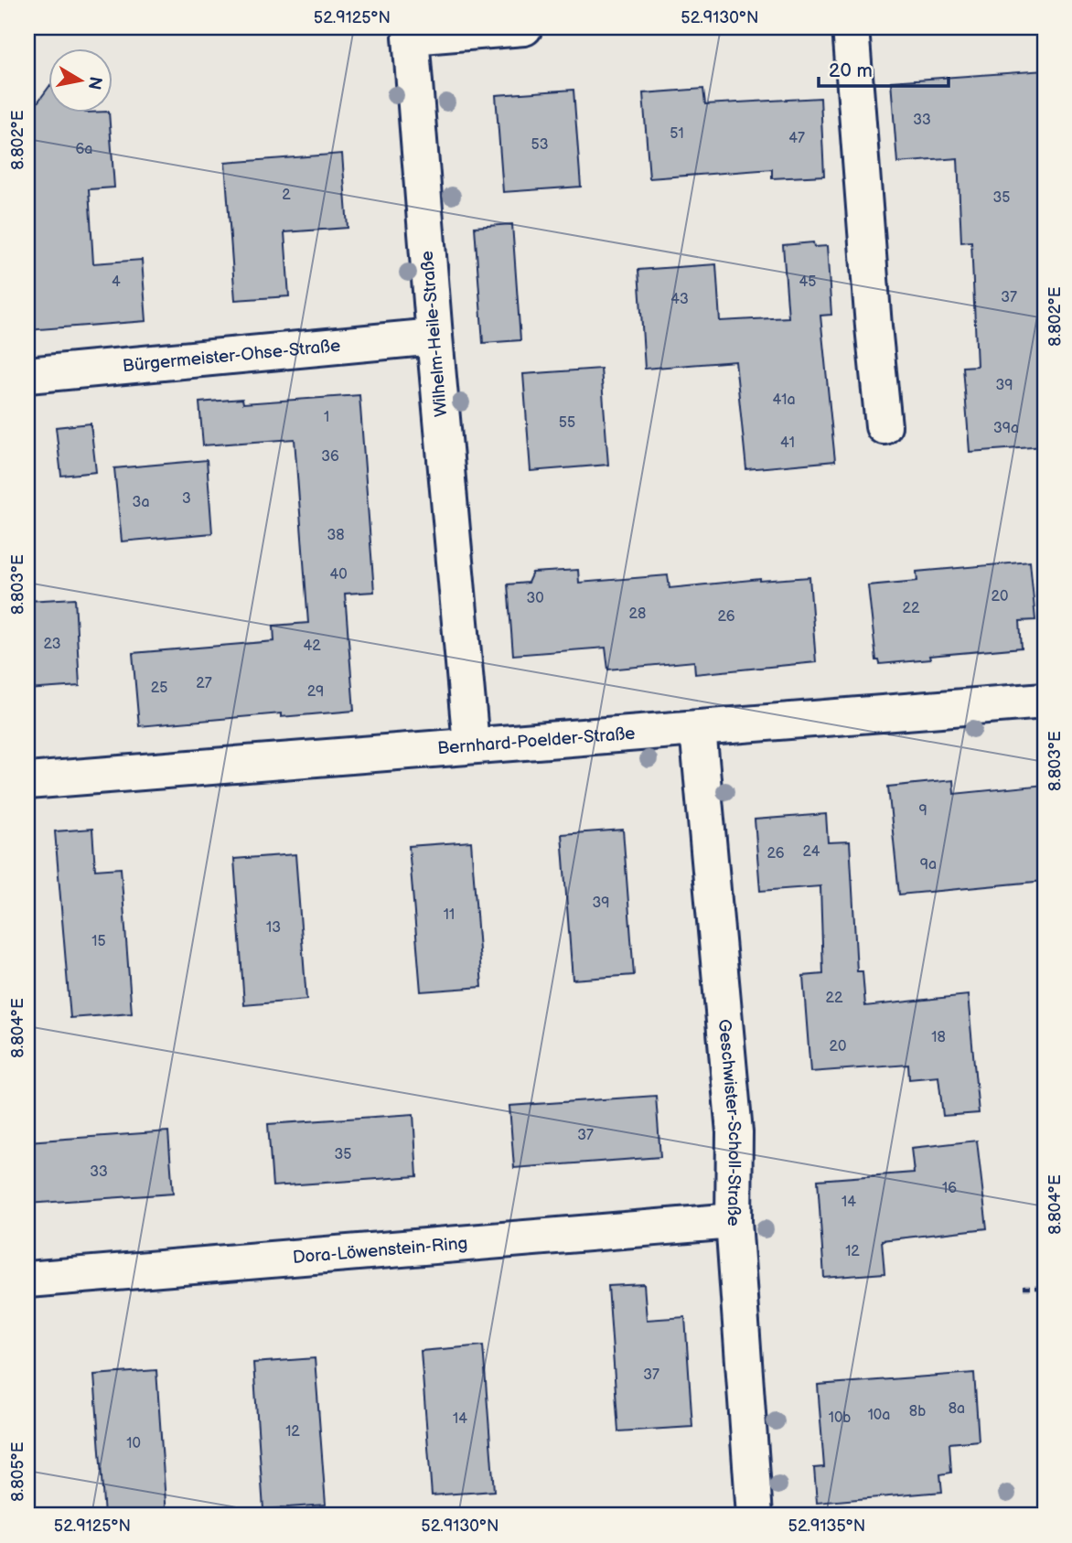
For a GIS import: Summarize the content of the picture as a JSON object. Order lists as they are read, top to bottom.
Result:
{
  "streets": {
    "street": [
      "Wilhelm-Heile-Straße",
      "Bürgermeister-Ohse-Straße",
      "Bernhard-Poelder-Straße",
      "Geschwister-Scholl-Straße",
      "Dora-Löwenstein-Ring"
    ]
  },
  "crossings": [
    ["Wilhelm-Heile-Straße", "Bürgermeister-Ohse-Straße"],
    ["Wilhelm-Heile-Straße", "Bernhard-Poelder-Straße"],
    ["Bernhard-Poelder-Straße", "Geschwister-Scholl-Straße"],
    ["Geschwister-Scholl-Straße", "Dora-Löwenstein-Ring"]
  ],
  "house_numbers": [
    "33",
    "51",
    "47",
    "53",
    "6a",
    "2",
    "35",
    "4",
    "45",
    "37",
    "43",
    "39",
    "41a",
    "1",
    "55",
    "39a",
    "41",
    "36",
    "3",
    "3a",
    "38",
    "40",
    "20",
    "30",
    "22",
    "28",
    "26",
    "23",
    "42",
    "27",
    "25",
    "29",
    "9",
    "24",
    "26",
    "9a",
    "39",
    "11",
    "13",
    "15",
    "22",
    "18",
    "20",
    "37",
    "35",
    "33",
    "16",
    "14",
    "12",
    "37",
    "8a",
    "8b",
    "10a",
    "10b",
    "14",
    "12",
    "10"
  ],
  "scale_bar": "20 m",
  "north": "right",
  "coordinates": [
    "52.9125°N",
    "52.9130°N",
    "8.802°E",
    "8.803°E",
    "8.804°E",
    "8.805°E",
    "52.9135°N"
  ]
}
